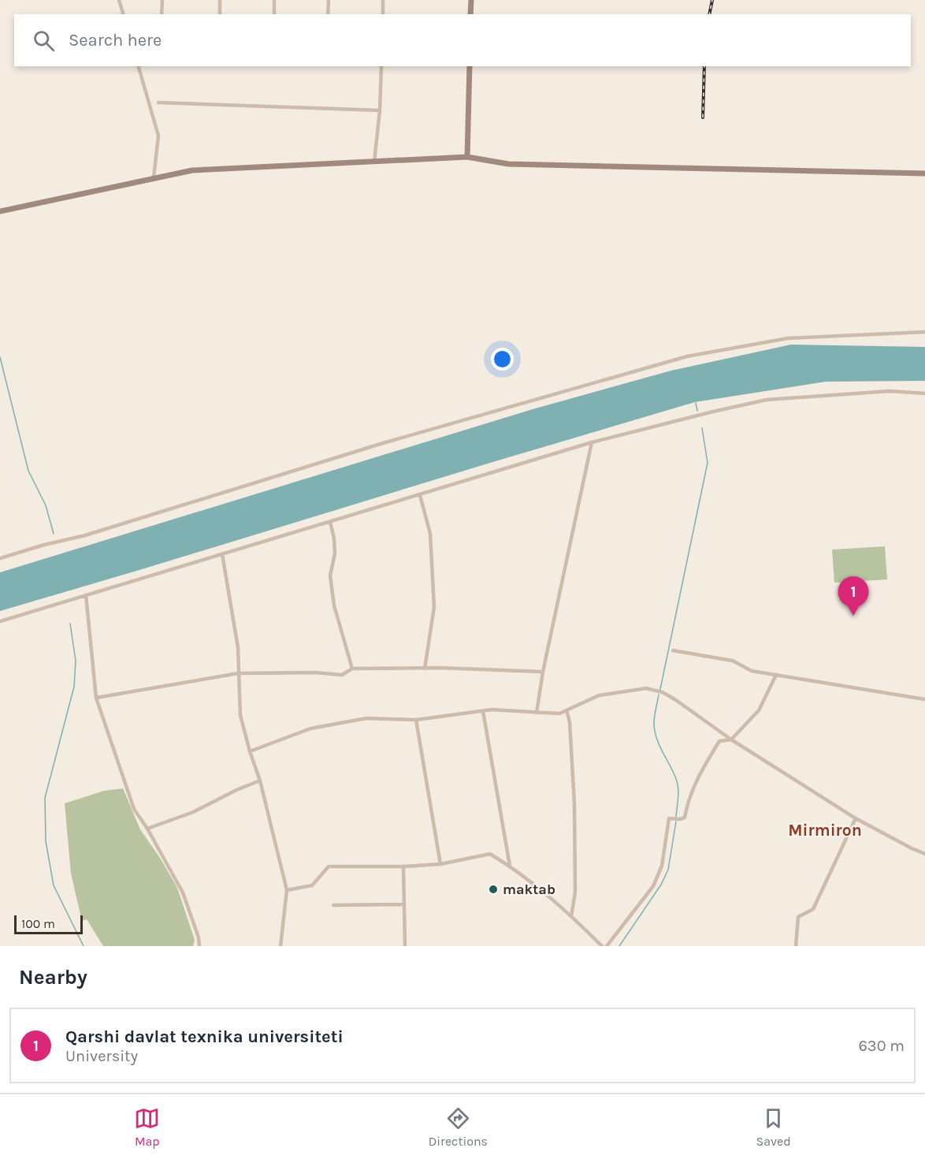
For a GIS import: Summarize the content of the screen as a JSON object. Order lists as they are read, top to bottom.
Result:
{
  "districts": ["Mirmiron"],
  "places": ["maktab"],
  "scale_bar": "100 m",
  "page": {
    "search": "Search here",
    "pins": "1",
    "scale": "100 m",
    "heading": "Nearby",
    "list": [
      {
        "mark": "1",
        "name": "Qarshi davlat texnika universiteti",
        "note": "University",
        "value": "630 m"
      }
    ],
    "nav": ["Map", "Directions", "Saved"]
  }
}
